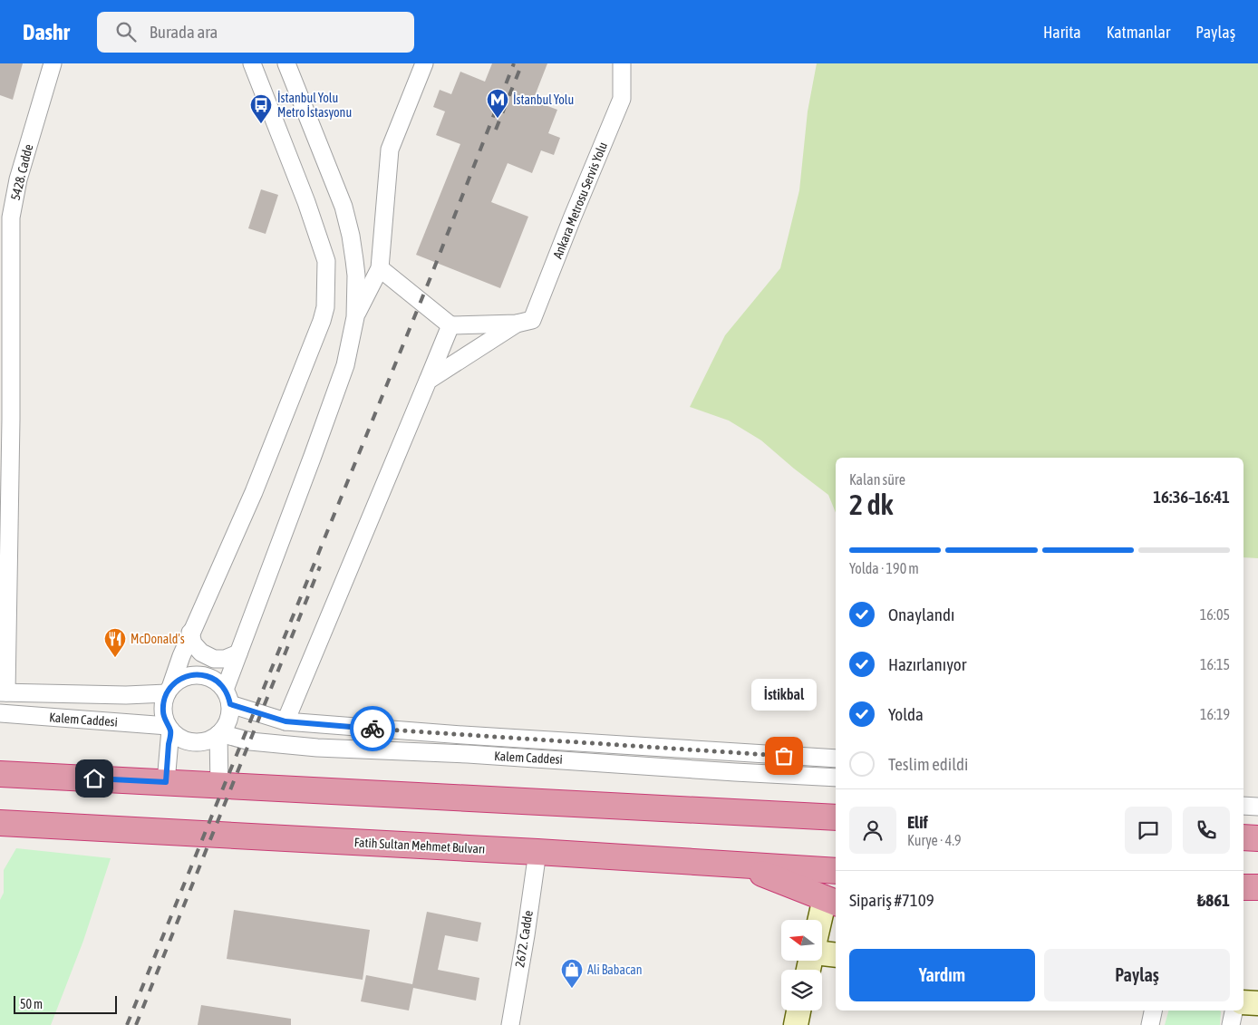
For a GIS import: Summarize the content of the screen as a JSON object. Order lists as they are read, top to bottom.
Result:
{
  "streets": {
    "highway": ["Fatih Sultan Mehmet Bulvarı"],
    "street": [
      "5428. Cadde",
      "Ankara Metrosu Servis Yolu",
      "Kalem Caddesi",
      "2672. Cadde"
    ]
  },
  "crossings": [
    ["5428. Cadde", "Kalem Caddesi"],
    ["Fatih Sultan Mehmet Bulvarı", "2672. Cadde"]
  ],
  "places": {
    "metro station": ["İstanbul Yolu"],
    "bus stop": ["İstanbul Yolu Metro İstasyonu"],
    "restaurant": ["McDonald's"],
    "other": ["İstikbal"],
    "shop": ["Ali Babacan"]
  },
  "scale_bar": "50 m",
  "north": "left",
  "page": {
    "header": "Dashr",
    "search": "Burada ara",
    "nav": ["Harita", "Katmanlar", "Paylaş"],
    "heading": ["2 dk", "Kalan süre", "16:36–16:41"],
    "panel": [
      "Elif",
      "Kurye · 4.9",
      "Sipariş #7109",
      "₺861"
    ],
    "bar": "Yolda · 190 m",
    "list": [
      ["Onaylandı", "16:05"],
      ["Hazırlanıyor", "16:15"],
      ["Yolda", "16:19"],
      "Teslim edildi"
    ],
    "bubble": "İstikbal",
    "buttons": ["Yardım", "Paylaş"],
    "scale": "50 m"
  }
}
